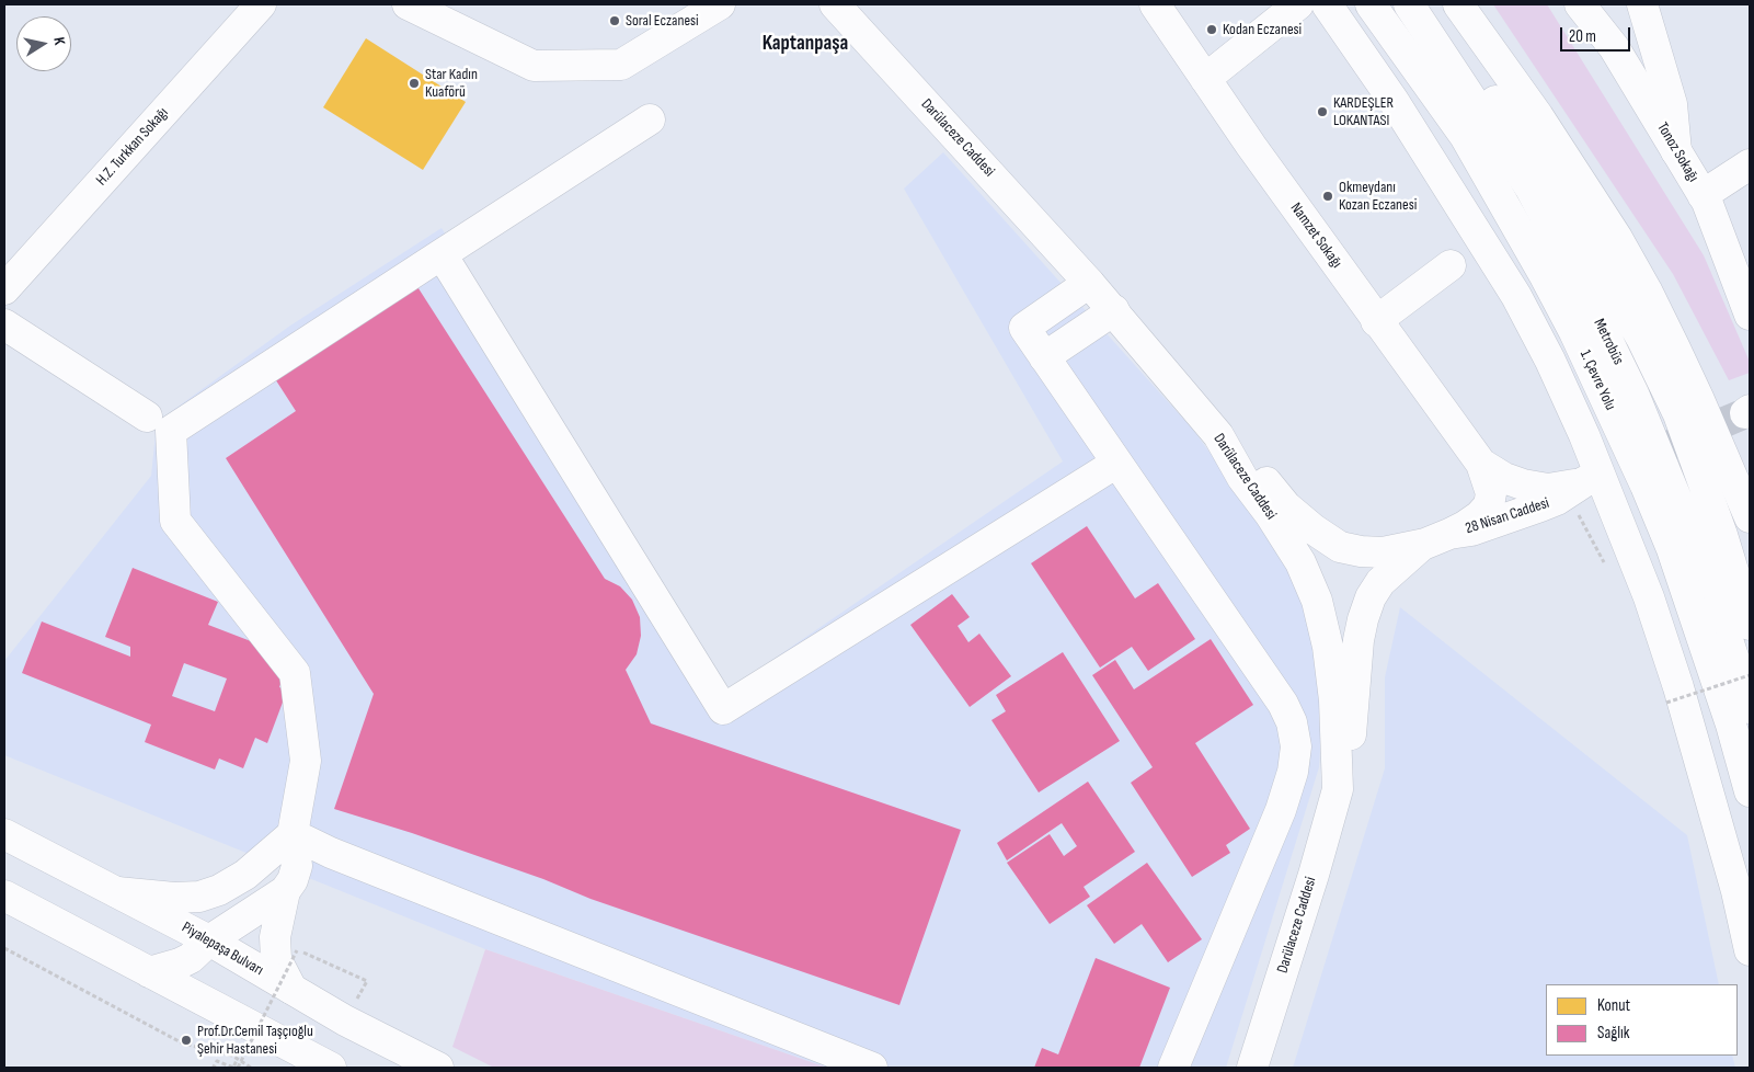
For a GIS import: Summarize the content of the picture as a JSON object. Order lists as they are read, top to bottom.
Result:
{
  "streets": {
    "main road": [
      "Darülaceze Caddesi",
      "H.Z. Turkkan Sokağı",
      "Tonoz Sokağı",
      "Namzet Sokağı",
      "Metrobüs",
      "1. Çevre Yolu",
      "28 Nisan Caddesi",
      "Piyalepaşa Bulvarı"
    ]
  },
  "crossings": [
    ["Darülaceze Caddesi", "28 Nisan Caddesi"],
    ["Namzet Sokağı", "28 Nisan Caddesi"]
  ],
  "districts": ["Kaptanpaşa"],
  "places": [
    "Soral Eczanesi",
    "Kodan Eczanesi",
    "Star Kadın Kuaförü",
    "KARDEŞLER LOKANTASI",
    "Okmeydanı Kozan Eczanesi",
    "Prof.Dr.Cemil Taşçıoğlu Şehir Hastanesi"
  ],
  "legend": ["Konut", "Sağlık"],
  "scale_bar": "20 m",
  "north": "right"
}
